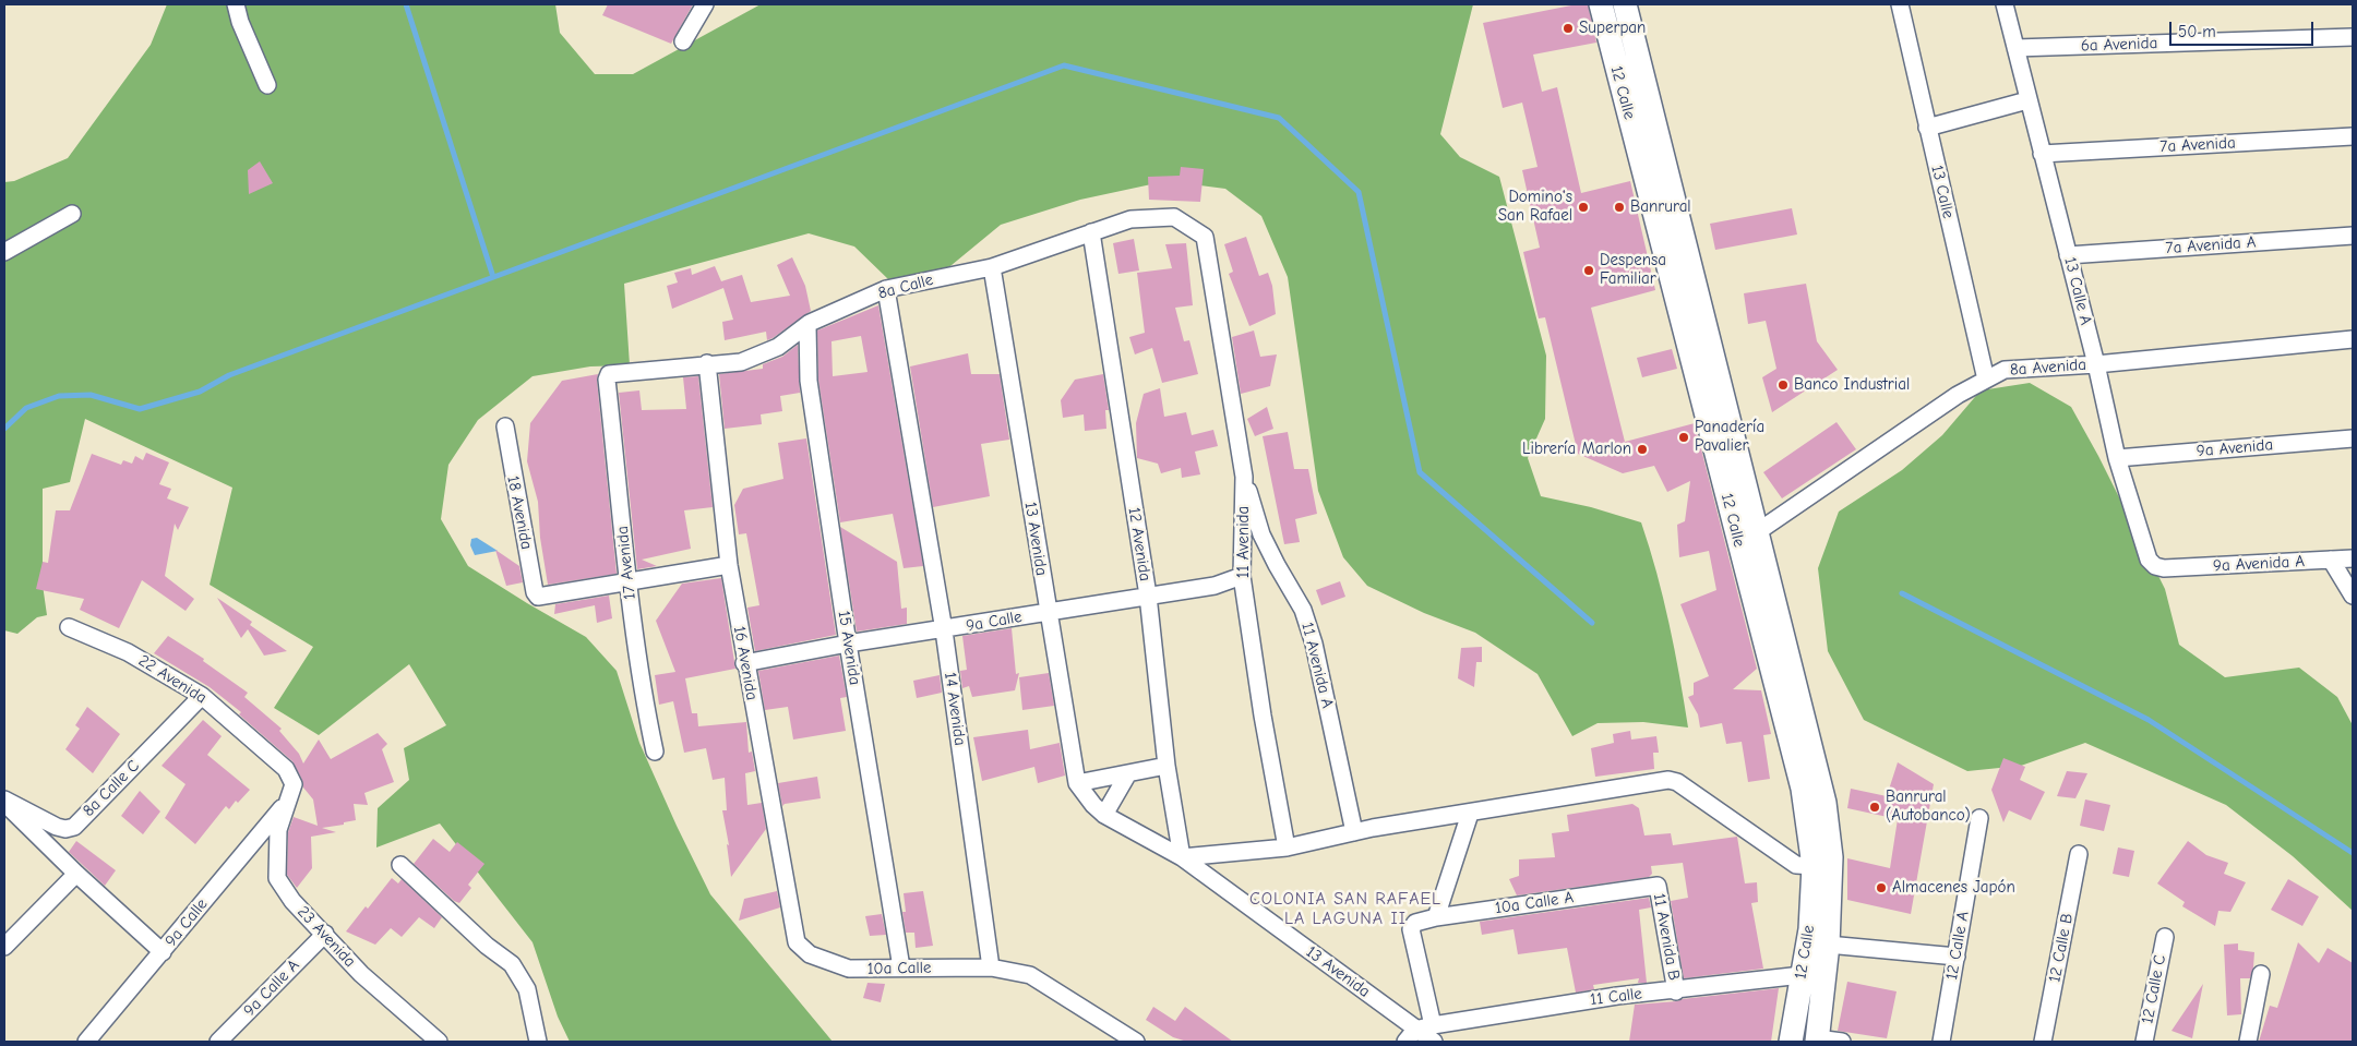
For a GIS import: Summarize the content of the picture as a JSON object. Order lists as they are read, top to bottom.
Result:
{
  "streets": {
    "main road": ["12 Calle"],
    "street": [
      "6a Avenida",
      "7a Avenida",
      "13 Calle",
      "7a Avenida A",
      "8a Calle",
      "13 Calle A",
      "8a Avenida",
      "9a Avenida",
      "18 Avenida",
      "13 Avenida",
      "11 Avenida",
      "12 Avenida",
      "17 Avenida",
      "9a Avenida A",
      "9a Calle",
      "15 Avenida",
      "16 Avenida",
      "11 Avenida A",
      "22 Avenida",
      "14 Avenida",
      "8a Calle C",
      "10a Calle A",
      "23 Avenida",
      "11 Avenida B",
      "12 Calle A",
      "12 Calle B",
      "10a Calle",
      "9a Calle A",
      "12 Calle C",
      "11 Calle"
    ]
  },
  "crossings": [
    ["6a Avenida", "13 Calle A"],
    ["12 Calle", "8a Avenida"],
    ["12 Calle", "11 Calle"],
    ["7a Avenida", "13 Calle A"],
    ["13 Calle", "8a Avenida"],
    ["7a Avenida A", "13 Calle A"],
    ["8a Calle", "13 Avenida"],
    ["8a Calle", "11 Avenida"],
    ["8a Calle", "12 Avenida"],
    ["8a Calle", "17 Avenida"],
    ["8a Calle", "15 Avenida"],
    ["8a Calle", "16 Avenida"],
    ["8a Calle", "14 Avenida"],
    ["13 Calle A", "8a Avenida"],
    ["13 Calle A", "9a Avenida"],
    ["13 Calle A", "9a Avenida A"],
    ["18 Avenida", "17 Avenida"],
    ["13 Avenida", "12 Avenida"],
    ["13 Avenida", "9a Calle"],
    ["13 Avenida", "11 Calle"],
    ["11 Avenida", "9a Calle"],
    ["11 Avenida", "11 Avenida A"],
    ["12 Avenida", "9a Calle"],
    ["9a Calle", "15 Avenida"],
    ["9a Calle", "16 Avenida"],
    ["9a Calle", "22 Avenida"],
    ["9a Calle", "14 Avenida"],
    ["9a Calle", "23 Avenida"],
    ["15 Avenida", "10a Calle"],
    ["16 Avenida", "10a Calle"],
    ["22 Avenida", "8a Calle C"],
    ["22 Avenida", "23 Avenida"],
    ["14 Avenida", "10a Calle"],
    ["10a Calle A", "11 Avenida B"],
    ["10a Calle A", "11 Calle"],
    ["23 Avenida", "9a Calle A"],
    ["11 Avenida B", "11 Calle"]
  ],
  "districts": ["COLONIA SAN RAFAEL LA LAGUNA II"],
  "places": [
    "Superpan",
    "Domino's San Rafael",
    "Banrural",
    "Despensa Familiar",
    "Banco Industrial",
    "Panadería Pavalier",
    "Librería Marlon",
    "Banrural (Autobanco)",
    "Almacenes Japón"
  ],
  "scale_bar": "50 m"
}
